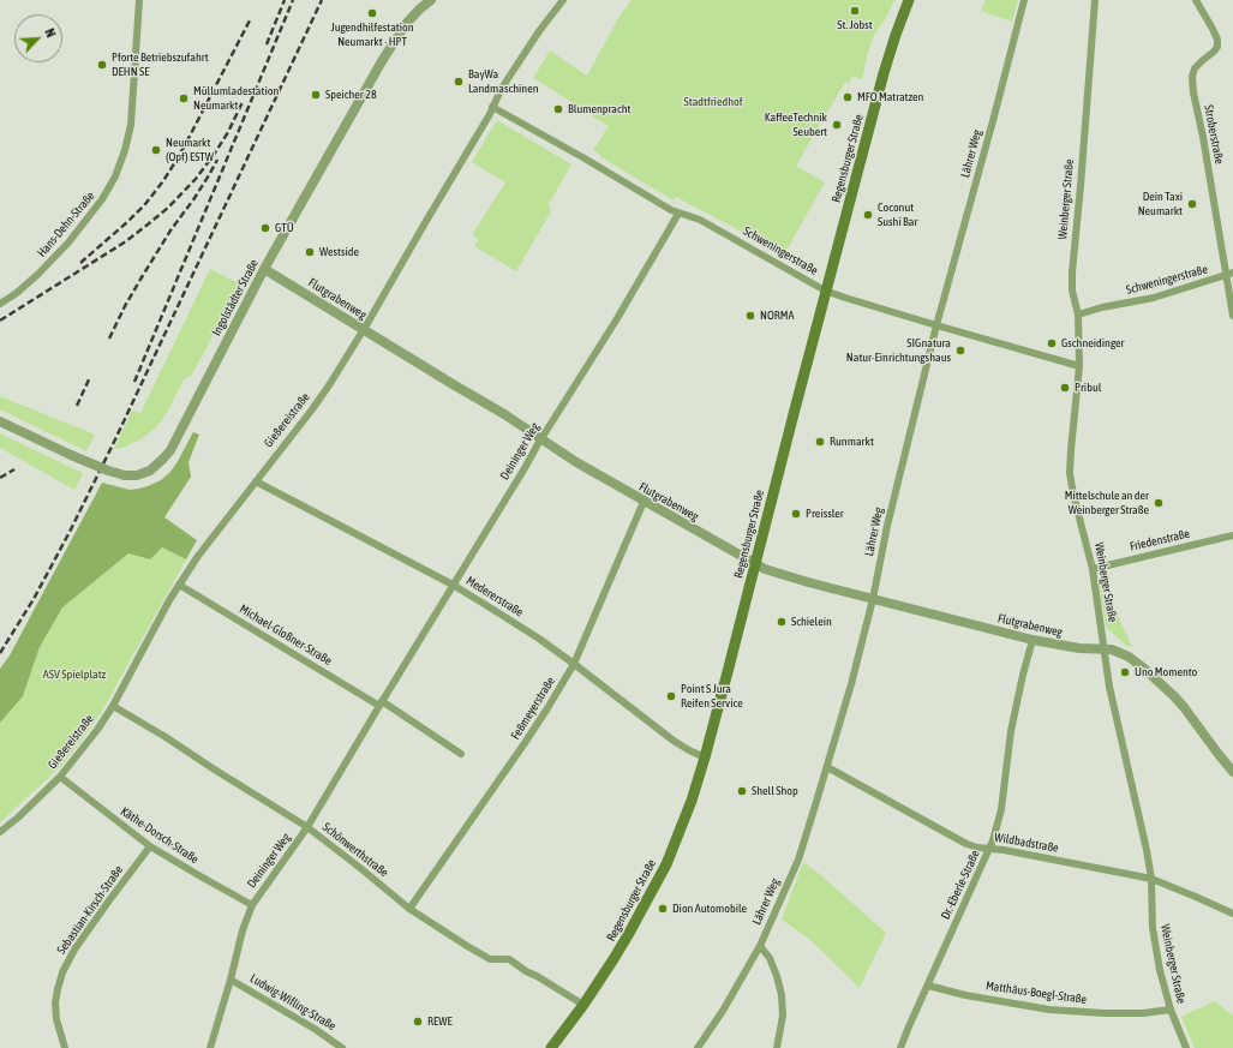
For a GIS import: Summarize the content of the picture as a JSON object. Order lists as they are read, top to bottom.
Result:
{
  "streets": {
    "main road": ["Regensburger Straße"],
    "street": [
      "Stroberstraße",
      "Lährer Weg",
      "Weinberger Straße",
      "Hans-Dehn-Straße",
      "Schweningerstraße",
      "Ingolstädter Straße",
      "Flutgrabenweg",
      "Gießereistraße",
      "Deininger Weg",
      "Friedenstraße",
      "Medererstraße",
      "Michael-Gloßner-Straße",
      "Feßmeyerstraße",
      "Käthe-Dorsch-Straße",
      "Wildbadstraße",
      "Schönwerthstraße",
      "Dr.-Eberle-Straße",
      "Sebastian-Kirsch-Straße",
      "Matthäus-Boegl-Straße",
      "Ludwig-Wifling-Straße"
    ]
  },
  "crossings": [
    ["Stroberstraße", "Schweningerstraße"],
    ["Lährer Weg", "Schweningerstraße"],
    ["Lährer Weg", "Flutgrabenweg"],
    ["Lährer Weg", "Wildbadstraße"],
    ["Regensburger Straße", "Schweningerstraße"],
    ["Regensburger Straße", "Flutgrabenweg"],
    ["Regensburger Straße", "Medererstraße"],
    ["Regensburger Straße", "Schönwerthstraße"],
    ["Weinberger Straße", "Schweningerstraße"],
    ["Weinberger Straße", "Flutgrabenweg"],
    ["Weinberger Straße", "Friedenstraße"],
    ["Weinberger Straße", "Wildbadstraße"],
    ["Weinberger Straße", "Matthäus-Boegl-Straße"],
    ["Schweningerstraße", "Gießereistraße"],
    ["Schweningerstraße", "Deininger Weg"],
    ["Ingolstädter Straße", "Flutgrabenweg"],
    ["Flutgrabenweg", "Gießereistraße"],
    ["Flutgrabenweg", "Deininger Weg"],
    ["Flutgrabenweg", "Feßmeyerstraße"],
    ["Flutgrabenweg", "Dr.-Eberle-Straße"],
    ["Gießereistraße", "Medererstraße"],
    ["Gießereistraße", "Michael-Gloßner-Straße"],
    ["Gießereistraße", "Käthe-Dorsch-Straße"],
    ["Gießereistraße", "Schönwerthstraße"],
    ["Deininger Weg", "Medererstraße"],
    ["Deininger Weg", "Michael-Gloßner-Straße"],
    ["Deininger Weg", "Käthe-Dorsch-Straße"],
    ["Deininger Weg", "Schönwerthstraße"],
    ["Deininger Weg", "Ludwig-Wifling-Straße"],
    ["Medererstraße", "Feßmeyerstraße"],
    ["Feßmeyerstraße", "Schönwerthstraße"],
    ["Käthe-Dorsch-Straße", "Sebastian-Kirsch-Straße"],
    ["Wildbadstraße", "Dr.-Eberle-Straße"],
    ["Dr.-Eberle-Straße", "Matthäus-Boegl-Straße"]
  ],
  "parks": ["Stadtfriedhof", "ASV Spielplatz"],
  "places": [
    "St. Jobst",
    "Jugendhilfestation Neumarkt - HPT",
    "Pforte Betriebszufahrt DEHN SE",
    "BayWa Landmaschinen",
    "Speicher 28",
    "MFO Matratzen",
    "Müllumladestation Neumarkt",
    "Blumenpracht",
    "KaffeeTechnik Seubert",
    "Neumarkt (Opf) ESTW",
    "Dein Taxi Neumarkt",
    "Coconut Sushi Bar",
    "GTÜ",
    "Westside",
    "NORMA",
    "Gschneidinger",
    "SIGnatura Natur-Einrichtungshaus",
    "Pribul",
    "Runmarkt",
    "Mittelschule an der Weinberger Straße",
    "Preissler",
    "Schielein",
    "Uno Momento",
    "Point S Jura Reifen Service",
    "Shell Shop",
    "Dion Automobile",
    "REWE"
  ],
  "north": "top right"
}
